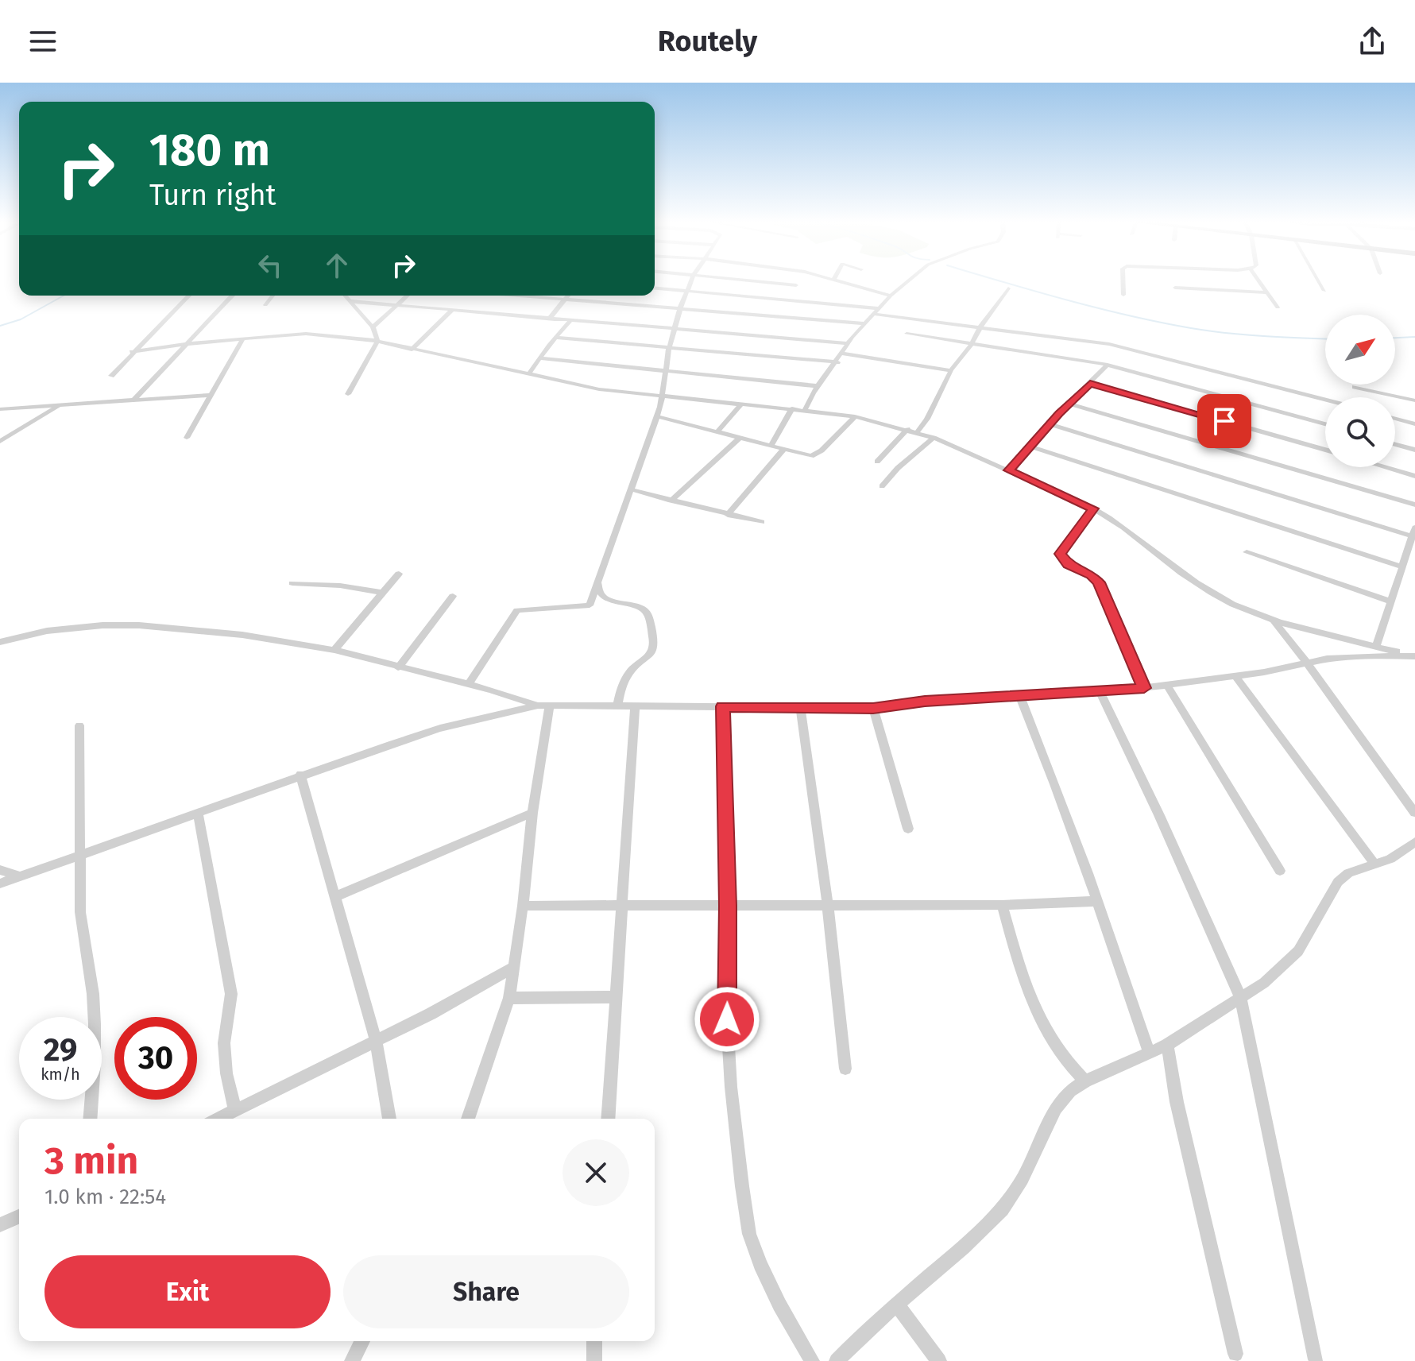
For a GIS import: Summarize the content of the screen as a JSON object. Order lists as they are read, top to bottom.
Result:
{
  "north": "top right",
  "page": {
    "header": "Routely",
    "turn": ["180 m", "Turn right"],
    "speed": "29 km/h",
    "limit": "30",
    "heading": ["3 min", "1.0 km · 22:54"],
    "buttons": ["Exit", "Share"]
  }
}
